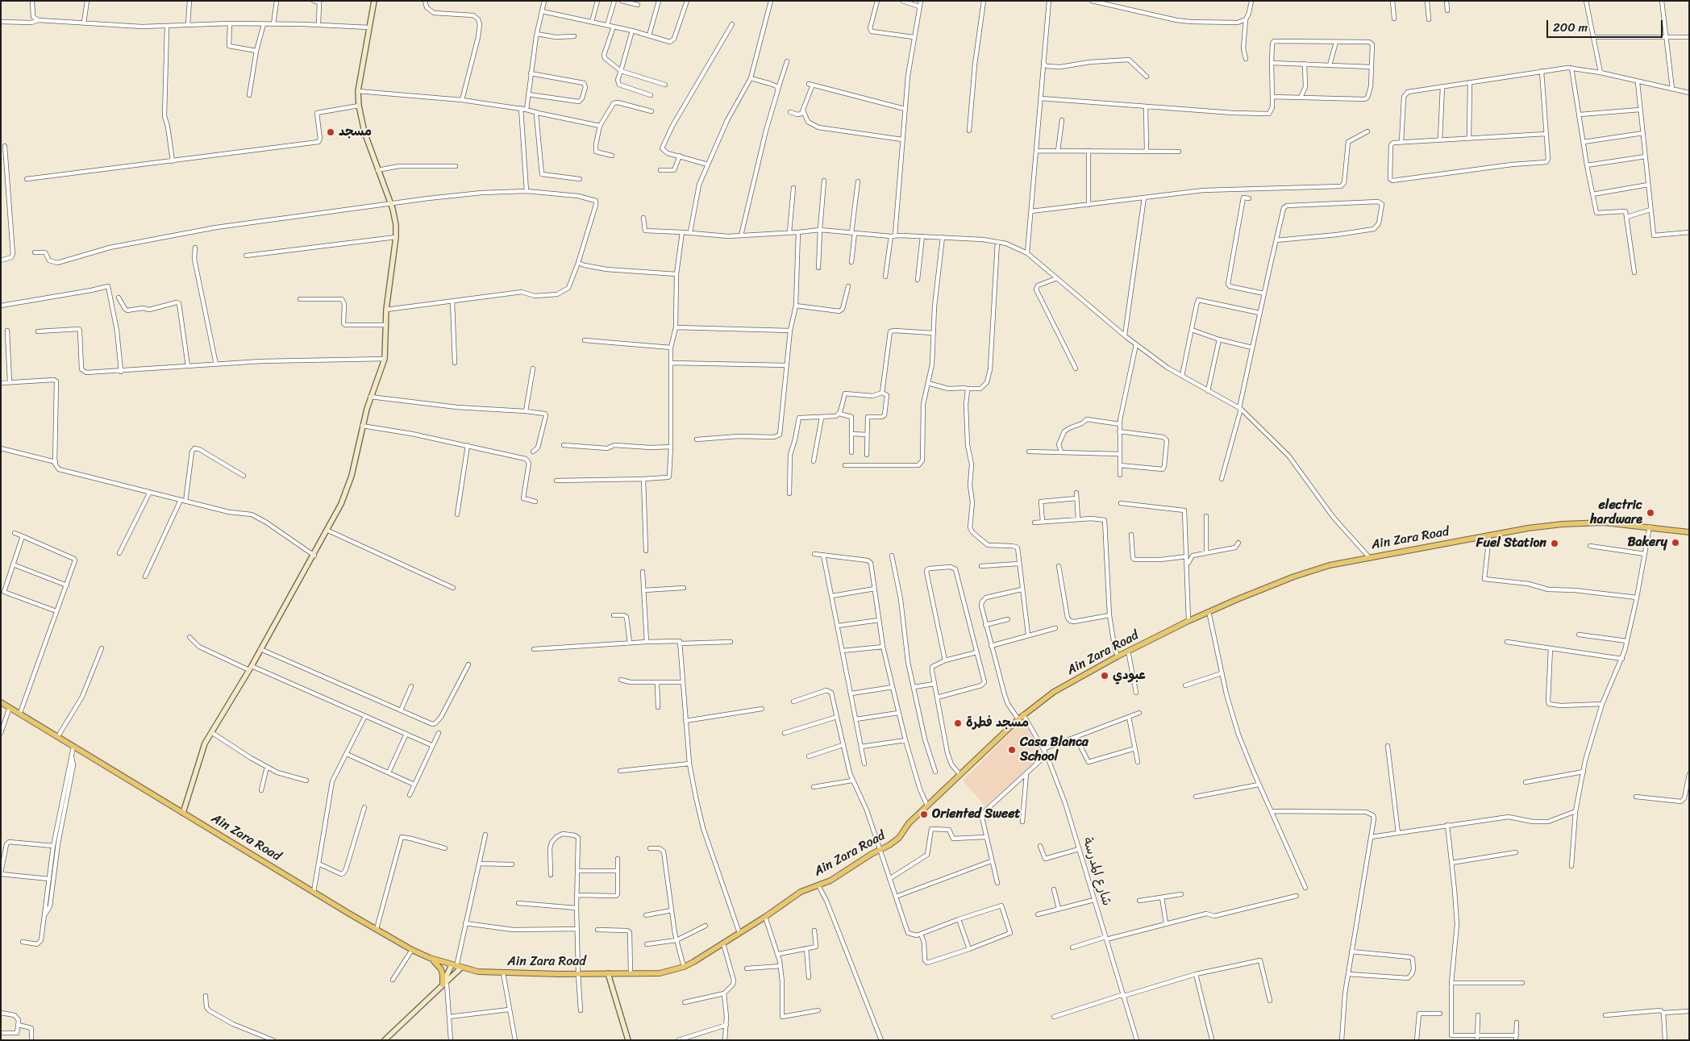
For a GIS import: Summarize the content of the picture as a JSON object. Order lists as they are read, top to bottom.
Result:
{
  "streets": {
    "main road": ["Ain Zara Road"],
    "street": ["شارع المدرسة"]
  },
  "crossings": [
    ["Ain Zara Road", "شارع المدرسة"]
  ],
  "places": [
    "مسجد",
    "electric hardware",
    "Bakery",
    "Fuel Station",
    "عبودي",
    "مسجد فطرة",
    "Casa Blanca School",
    "Oriented Sweet"
  ],
  "scale_bar": "200 m"
}
